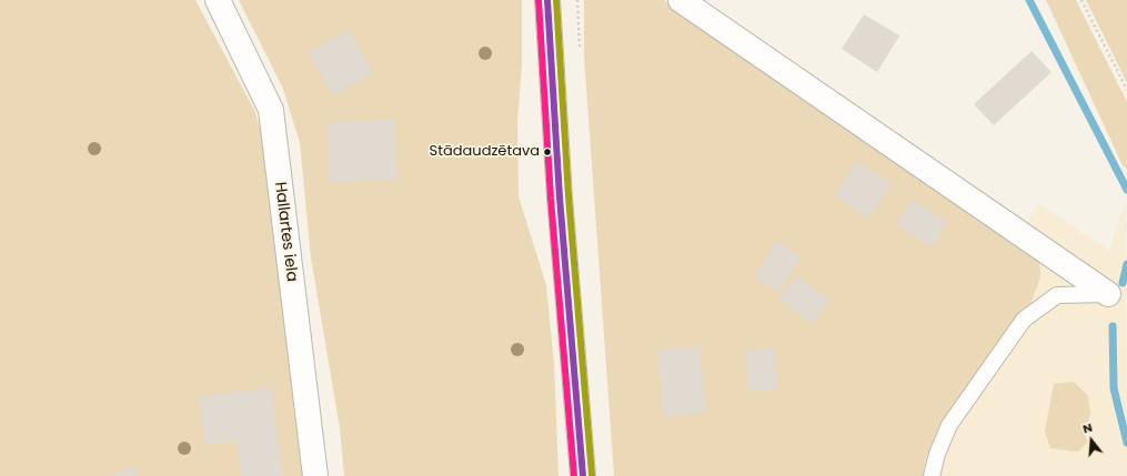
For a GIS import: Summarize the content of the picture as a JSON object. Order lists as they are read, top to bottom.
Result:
{
  "streets": {
    "street": ["Hallartes iela"]
  },
  "places": ["Stādaudzētava"],
  "north": "top"
}
